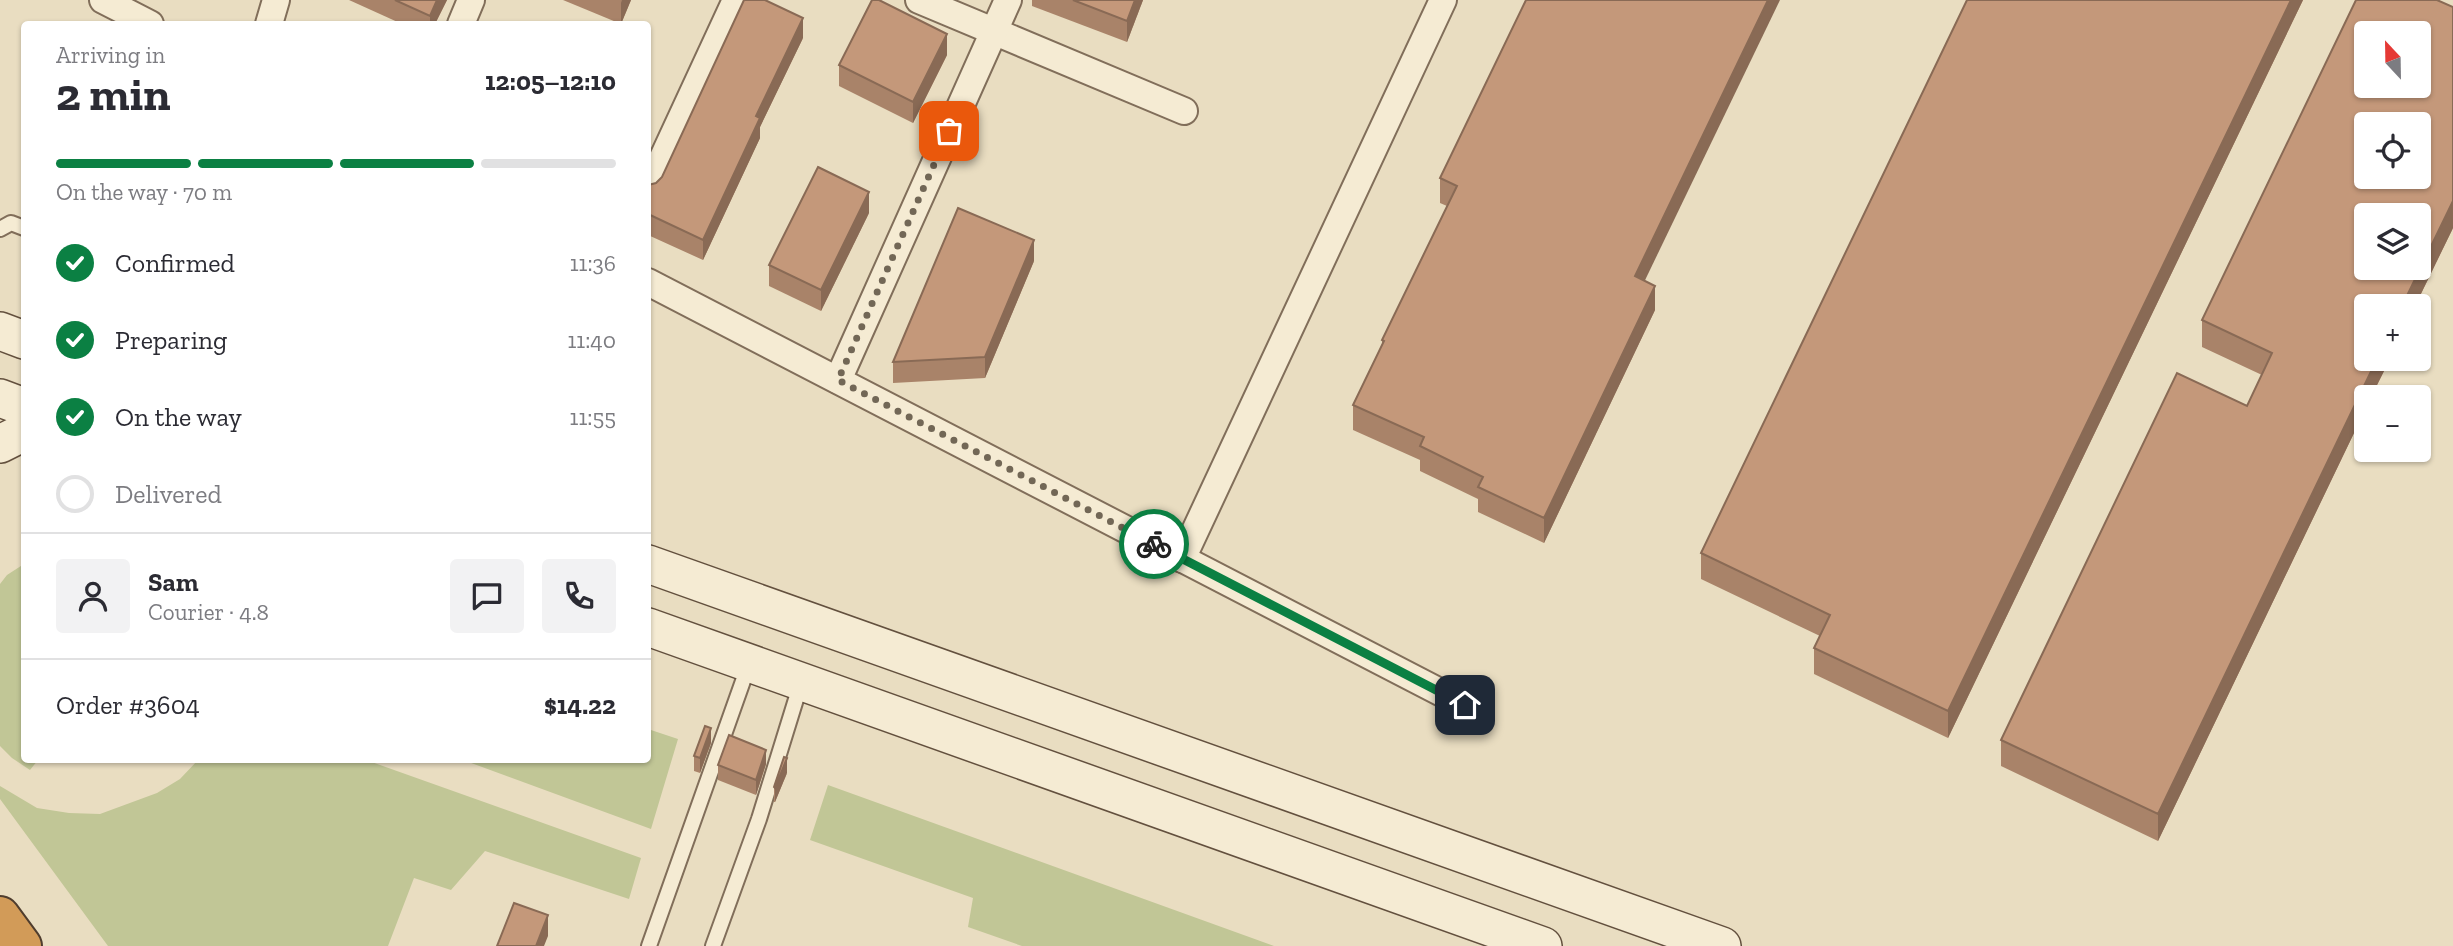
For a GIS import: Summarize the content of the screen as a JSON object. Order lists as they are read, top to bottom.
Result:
{
  "north": "top",
  "page": {
    "map_buttons": ["+", "−"],
    "heading": ["2 min", "Arriving in", "12:05–12:10"],
    "panel": [
      "Sam",
      "Courier · 4.8",
      "Order #3604",
      "$14.22"
    ],
    "bar": "On the way · 70 m",
    "list": [
      ["Confirmed", "11:36"],
      ["Preparing", "11:40"],
      ["On the way", "11:55"],
      "Delivered"
    ]
  }
}
